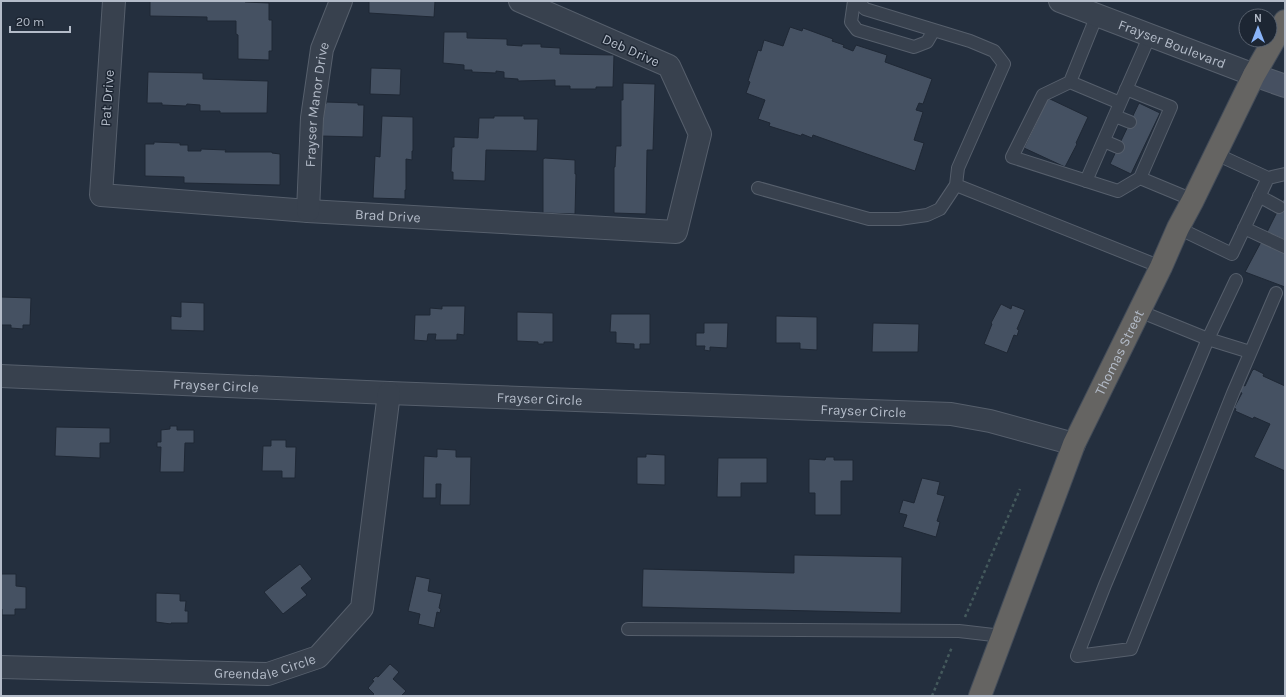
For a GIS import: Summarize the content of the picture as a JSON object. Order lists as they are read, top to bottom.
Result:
{
  "streets": {
    "highway": ["Thomas Street"],
    "main road": ["Frayser Boulevard"],
    "street": [
      "Deb Drive",
      "Pat Drive",
      "Frayser Manor Drive",
      "Brad Drive",
      "Frayser Circle",
      "Greendale Circle"
    ]
  },
  "crossings": [
    ["Frayser Boulevard", "Thomas Street"],
    ["Deb Drive", "Brad Drive"],
    ["Pat Drive", "Brad Drive"],
    ["Frayser Manor Drive", "Brad Drive"],
    ["Thomas Street", "Frayser Circle"],
    ["Frayser Circle", "Greendale Circle"]
  ],
  "scale_bar": "20 m",
  "north": "top"
}
